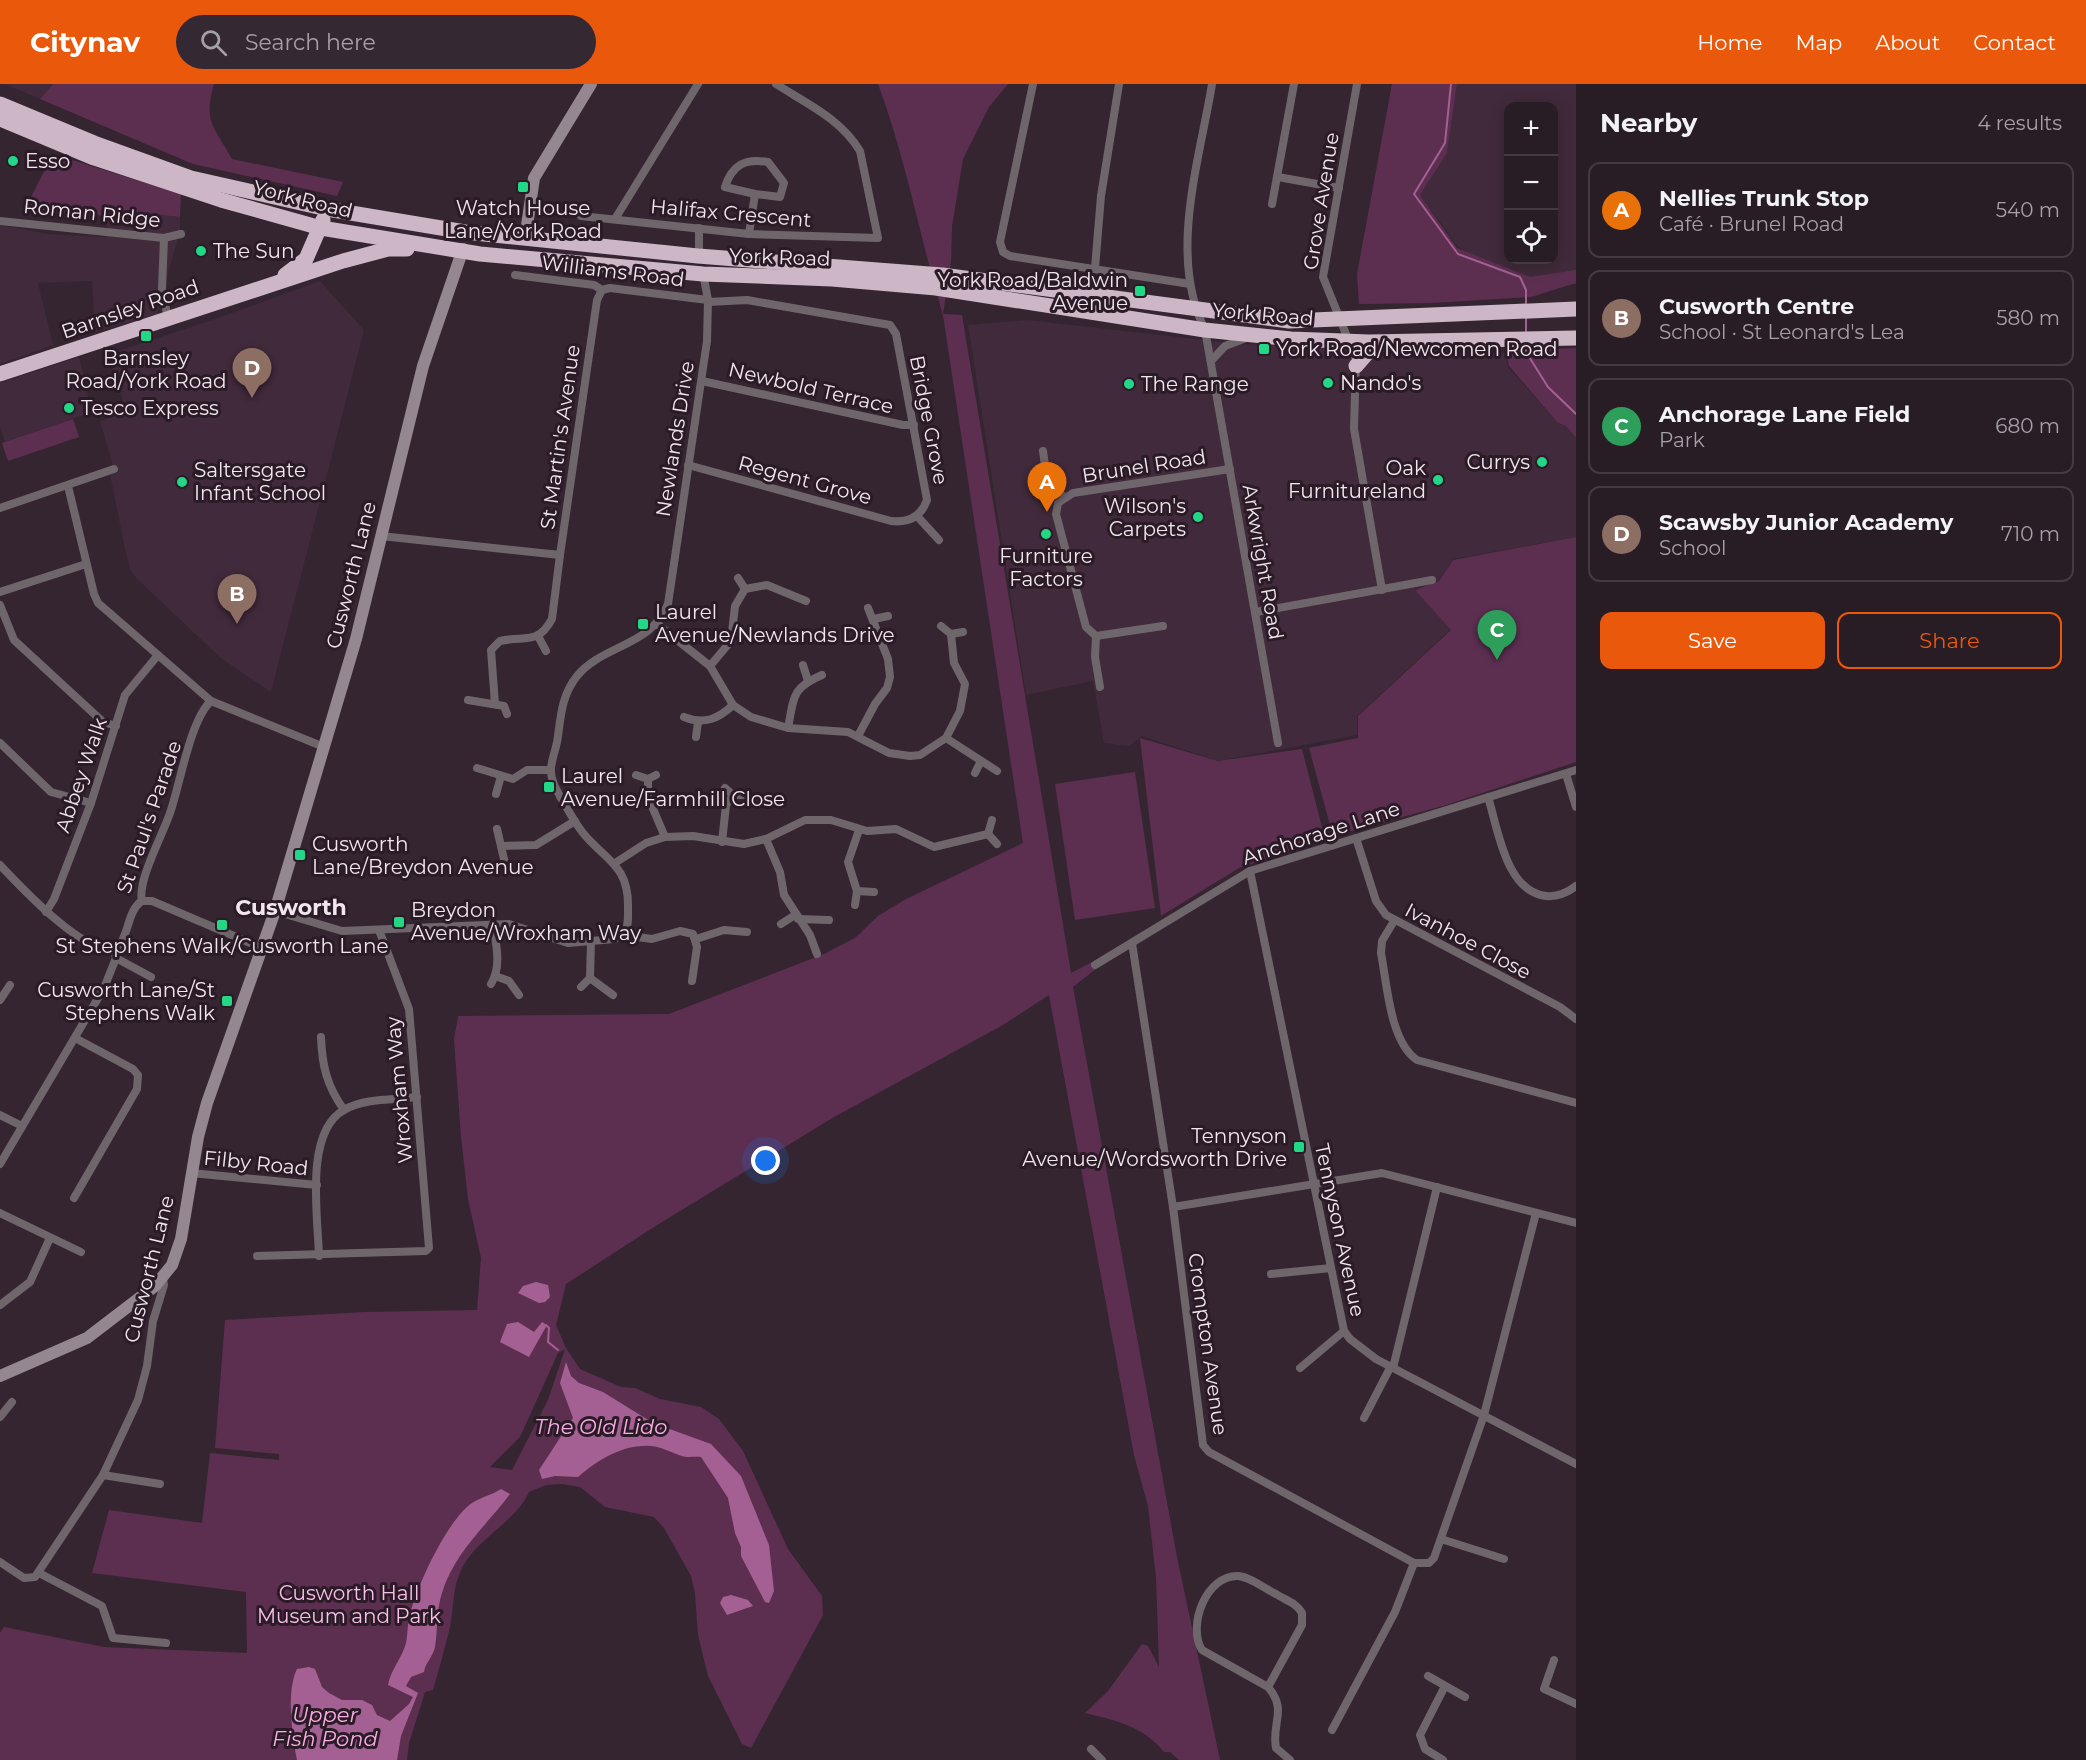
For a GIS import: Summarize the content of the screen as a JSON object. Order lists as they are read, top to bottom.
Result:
{
  "streets": {
    "highway": ["York Road", "Barnsley Road"],
    "street": [
      "Grove Avenue",
      "Roman Ridge",
      "Halifax Crescent",
      "Williams Road",
      "Newbold Terrace",
      "Bridge Grove",
      "St Martin's Avenue",
      "Newlands Drive",
      "Brunel Road",
      "Regent Grove",
      "Arkwright Road",
      "Cusworth Lane",
      "Abbey Walk",
      "St Paul's Parade",
      "Anchorage Lane",
      "Ivanhoe Close",
      "Wroxham Way",
      "Filby Road",
      "Tennyson Avenue",
      "Crompton Avenue"
    ]
  },
  "crossings": [
    ["York Road", "Grove Avenue"],
    ["York Road", "Newlands Drive"],
    ["York Road", "Arkwright Road"],
    ["York Road", "Cusworth Lane"],
    ["Halifax Crescent", "Newlands Drive"],
    ["Williams Road", "Bridge Grove"],
    ["Williams Road", "St Martin's Avenue"],
    ["Williams Road", "Newlands Drive"],
    ["Newbold Terrace", "Bridge Grove"],
    ["Newbold Terrace", "Newlands Drive"],
    ["Bridge Grove", "Regent Grove"],
    ["St Martin's Avenue", "Cusworth Lane"],
    ["Newlands Drive", "Regent Grove"],
    ["Brunel Road", "Arkwright Road"],
    ["Cusworth Lane", "Filby Road"],
    ["Anchorage Lane", "Ivanhoe Close"],
    ["Anchorage Lane", "Tennyson Avenue"],
    ["Anchorage Lane", "Crompton Avenue"]
  ],
  "districts": ["Cusworth"],
  "water": ["The Old Lido", "Upper Fish Pond"],
  "parks": ["Cusworth Hall Museum and Park"],
  "places": {
    "other": [
      "Esso",
      "The Sun",
      "Nando's",
      "The Range",
      "Tesco Express",
      "Currys",
      "Oak Furnitureland",
      "Saltersgate Infant School",
      "Wilson's Carpets",
      "Furniture Factors"
    ],
    "transit": [
      "Watch House Lane/York Road",
      "York Road/Baldwin Avenue",
      "Barnsley Road/York Road",
      "York Road/Newcomen Road",
      "Laurel Avenue/Newlands Drive",
      "Laurel Avenue/Farmhill Close",
      "Cusworth Lane/Breydon Avenue",
      "Breydon Avenue/Wroxham Way",
      "St Stephens Walk/Cusworth Lane",
      "Cusworth Lane/St Stephens Walk",
      "Tennyson Avenue/Wordsworth Drive"
    ]
  },
  "page": {
    "header": "Citynav",
    "search": "Search here",
    "nav": [
      "Home",
      "Map",
      "About",
      "Contact"
    ],
    "heading": ["Nearby", "4 results"],
    "map_buttons": ["+", "−"],
    "list": [
      {
        "mark": "A",
        "name": "Nellies Trunk Stop",
        "note": "Café · Brunel Road",
        "value": "540 m"
      },
      {
        "mark": "B",
        "name": "Cusworth Centre",
        "note": "School · St Leonard's Lea",
        "value": "580 m"
      },
      {
        "mark": "C",
        "name": "Anchorage Lane Field",
        "note": "Park",
        "value": "680 m"
      },
      {
        "mark": "D",
        "name": "Scawsby Junior Academy",
        "note": "School",
        "value": "710 m"
      }
    ],
    "pins": [
      "D",
      "A",
      "B",
      "C"
    ],
    "buttons": ["Save", "Share"]
  }
}
